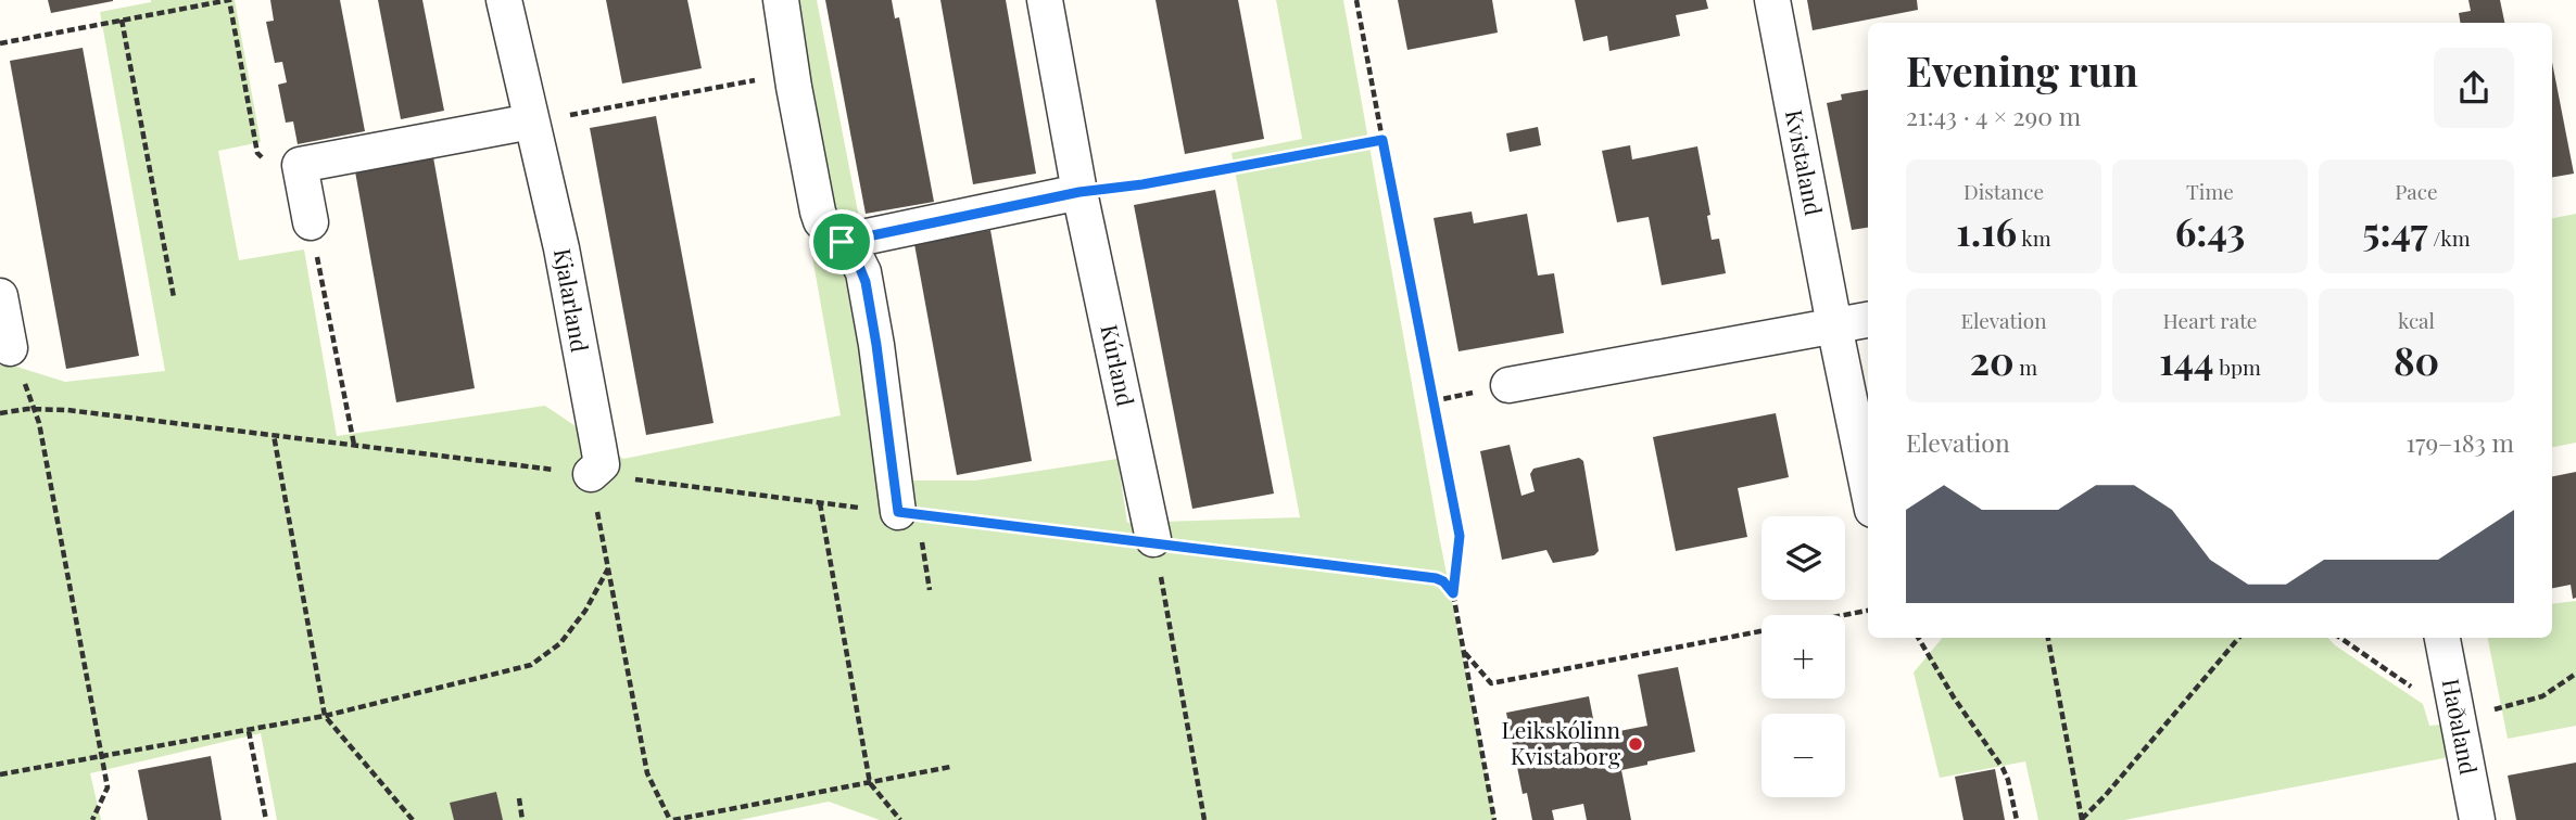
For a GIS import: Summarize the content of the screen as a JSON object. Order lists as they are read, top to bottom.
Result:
{
  "streets": {
    "street": [
      "Kvistaland",
      "Kjalarland",
      "Kúrland",
      "Haðaland"
    ]
  },
  "places": ["Leikskólinn Kvistaborg"],
  "page": {
    "heading": ["Evening run", "21:43 · 4 × 290 m"],
    "stats": [
      ["Distance", "1.16 km"],
      ["Time", "6:43"],
      ["Pace", "5:47 /km"],
      ["Elevation", "20 m"],
      ["Heart rate", "144 bpm"],
      ["kcal", "80"]
    ],
    "chart": ["Elevation", "179–183 m"],
    "map_buttons": ["+", "−"]
  }
}
